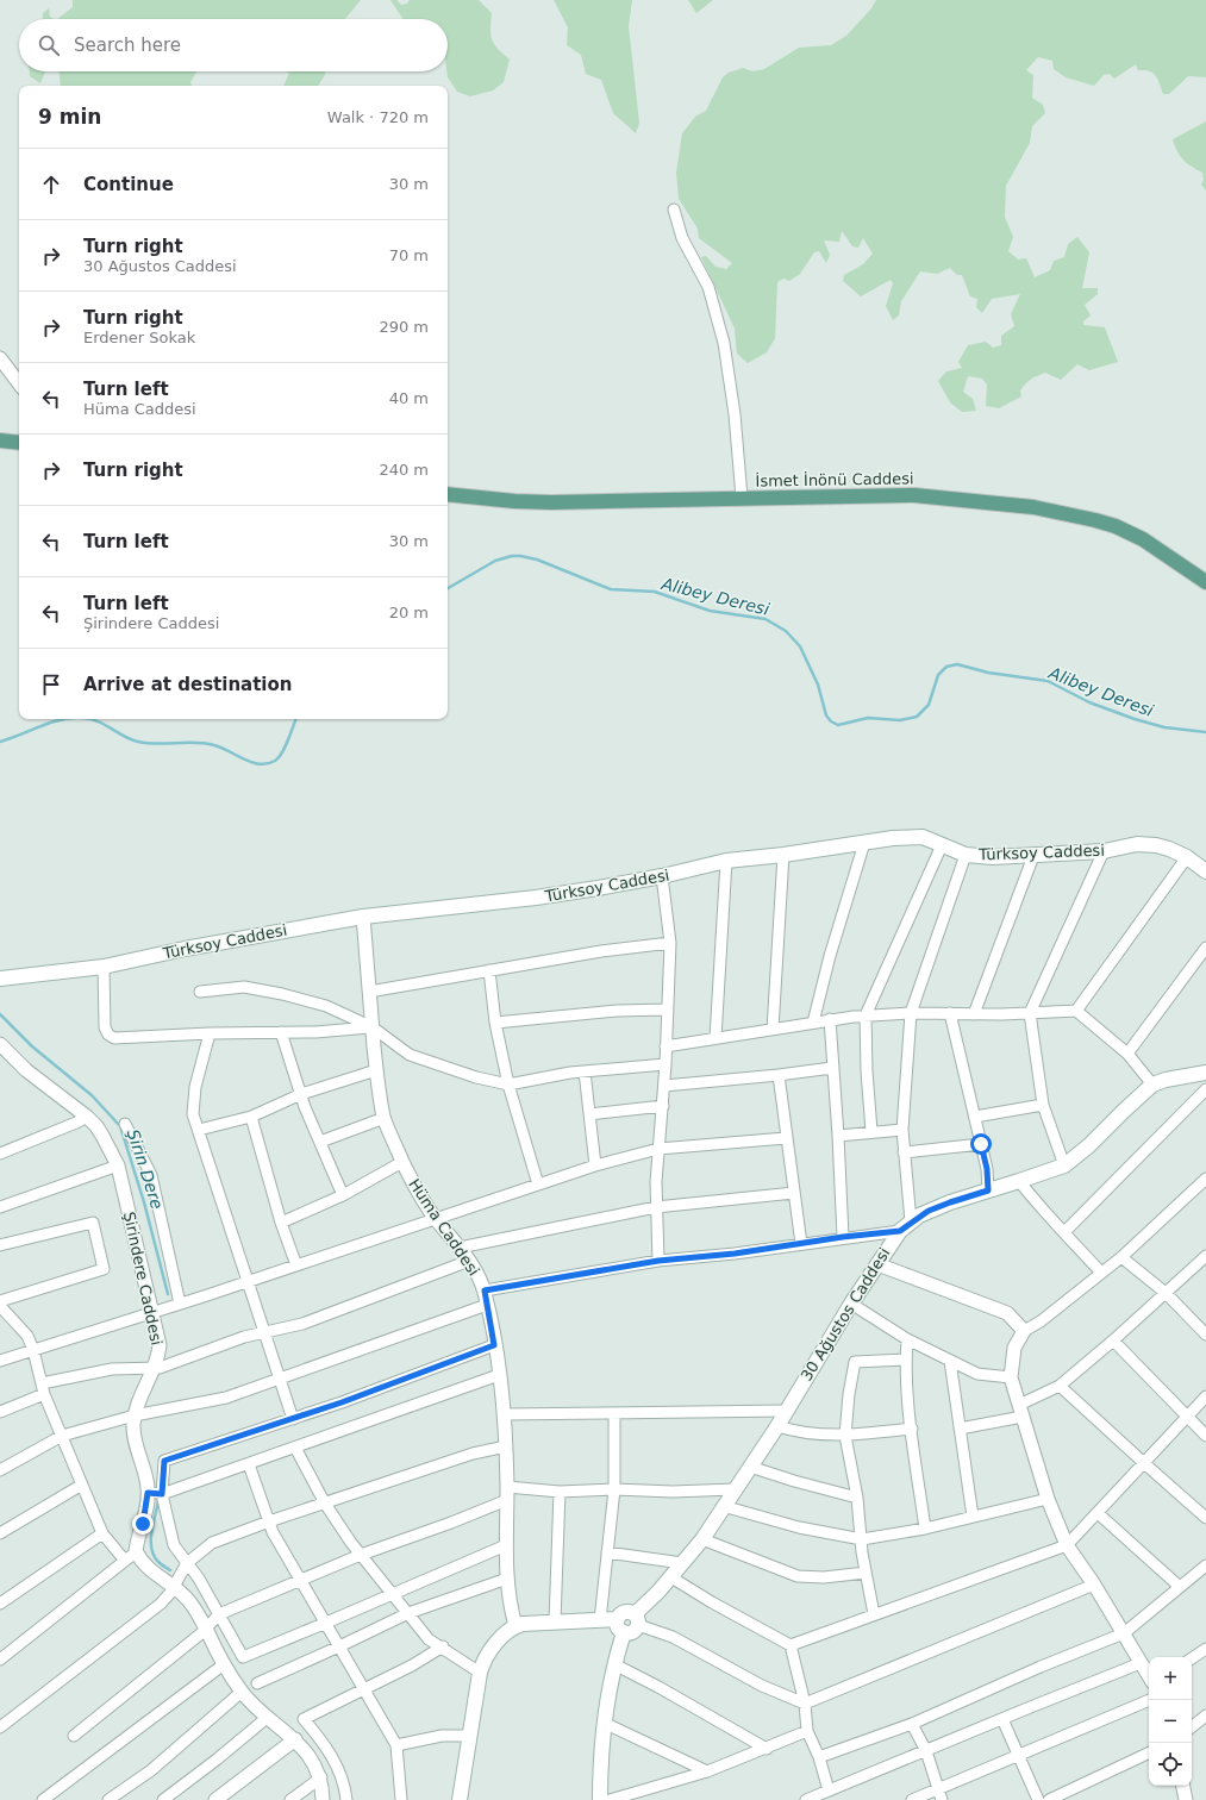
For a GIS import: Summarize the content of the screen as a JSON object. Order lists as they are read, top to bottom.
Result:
{
  "streets": {
    "main road": ["İsmet İnönü Caddesi", "Türksoy Caddesi", "30 Ağustos Caddesi"],
    "street": ["Hüma Caddesi", "Şirindere Caddesi"]
  },
  "crossings": [
    ["Türksoy Caddesi", "Hüma Caddesi"]
  ],
  "water": ["Alibey Deresi", "Şirin Dere"],
  "page": {
    "search": "Search here",
    "heading": ["9 min", "Walk · 720 m"],
    "list": [
      ["Continue", "30 m"],
      ["Turn right", "30 Ağustos Caddesi", "70 m"],
      ["Turn right", "Erdener Sokak", "290 m"],
      ["Turn left", "Hüma Caddesi", "40 m"],
      ["Turn right", "240 m"],
      ["Turn left", "30 m"],
      ["Turn left", "Şirindere Caddesi", "20 m"],
      "Arrive at destination"
    ],
    "map_buttons": ["+", "−"]
  }
}
